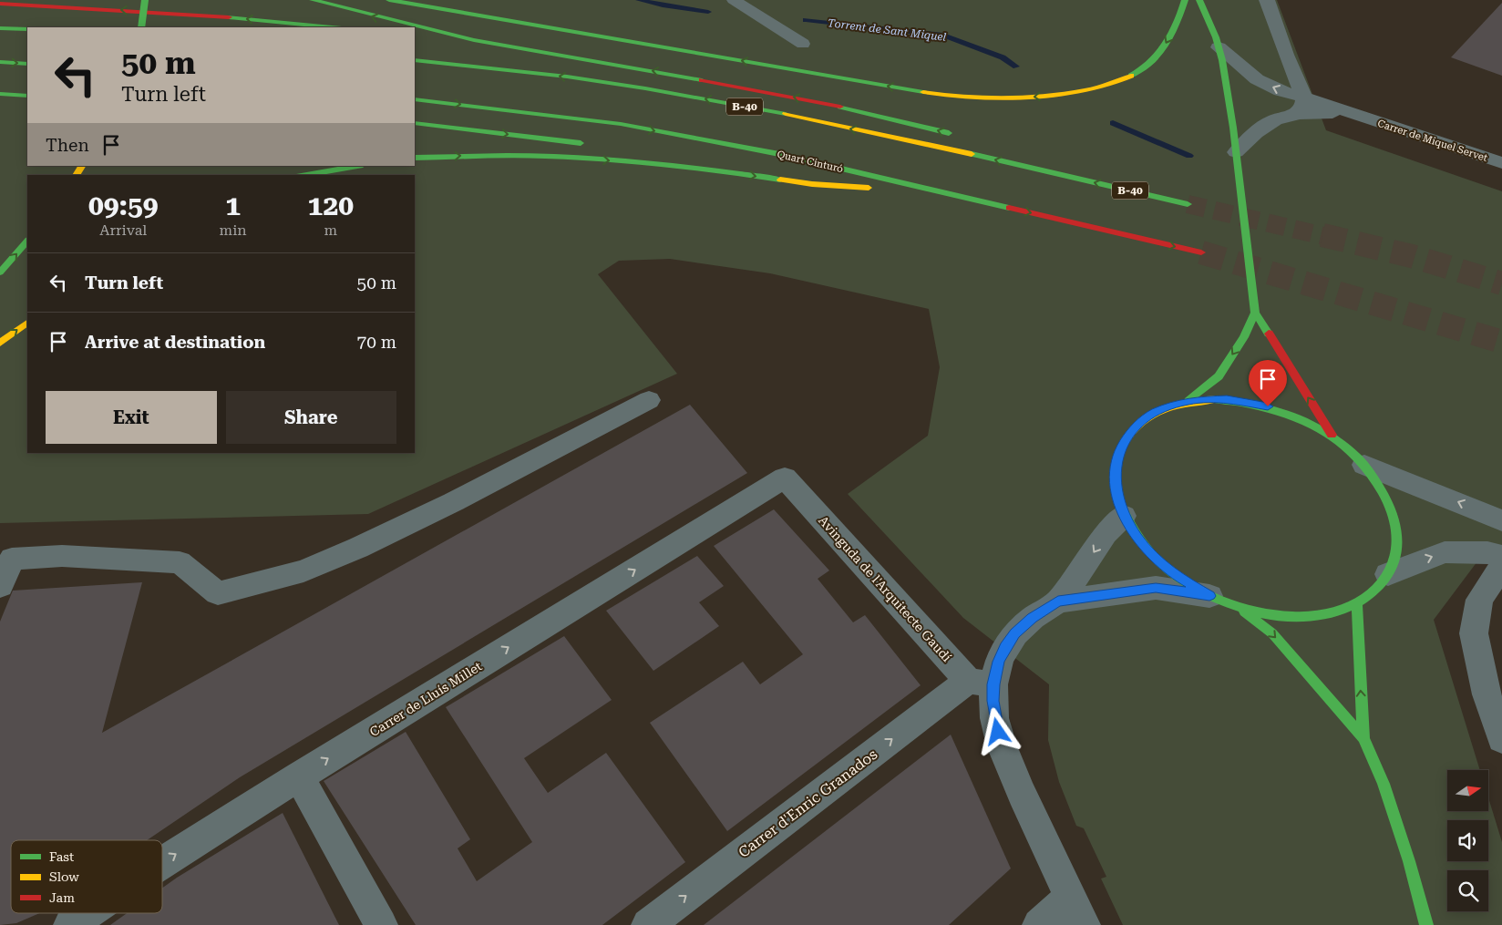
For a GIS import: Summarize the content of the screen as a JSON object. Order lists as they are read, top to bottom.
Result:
{
  "streets": {
    "main road": ["B-40", "Quart Cinturó"],
    "street": [
      "Carrer de Miquel Servet",
      "Avinguda de l'Arquitecte Gaudí",
      "Carrer de Lluís Millet",
      "Carrer d'Enric Granados"
    ]
  },
  "crossings": [
    ["Avinguda de l'Arquitecte Gaudí", "Carrer de Lluís Millet"],
    ["Avinguda de l'Arquitecte Gaudí", "Carrer d'Enric Granados"]
  ],
  "one_way": ["Carrer d'Enric Granados"],
  "water": ["Torrent de Sant Miquel"],
  "legend": ["Fast", "Slow", "Jam"],
  "north": "right",
  "page": {
    "turn": ["50 m", "Turn left"],
    "then": "Then",
    "eta": [
      "09:59",
      "Arrival",
      "1",
      "min",
      "120",
      "m"
    ],
    "list": [
      {
        "name": "Turn left",
        "value": "50 m"
      },
      {
        "name": "Arrive at destination",
        "value": "70 m"
      }
    ],
    "buttons": ["Exit", "Share"]
  }
}
